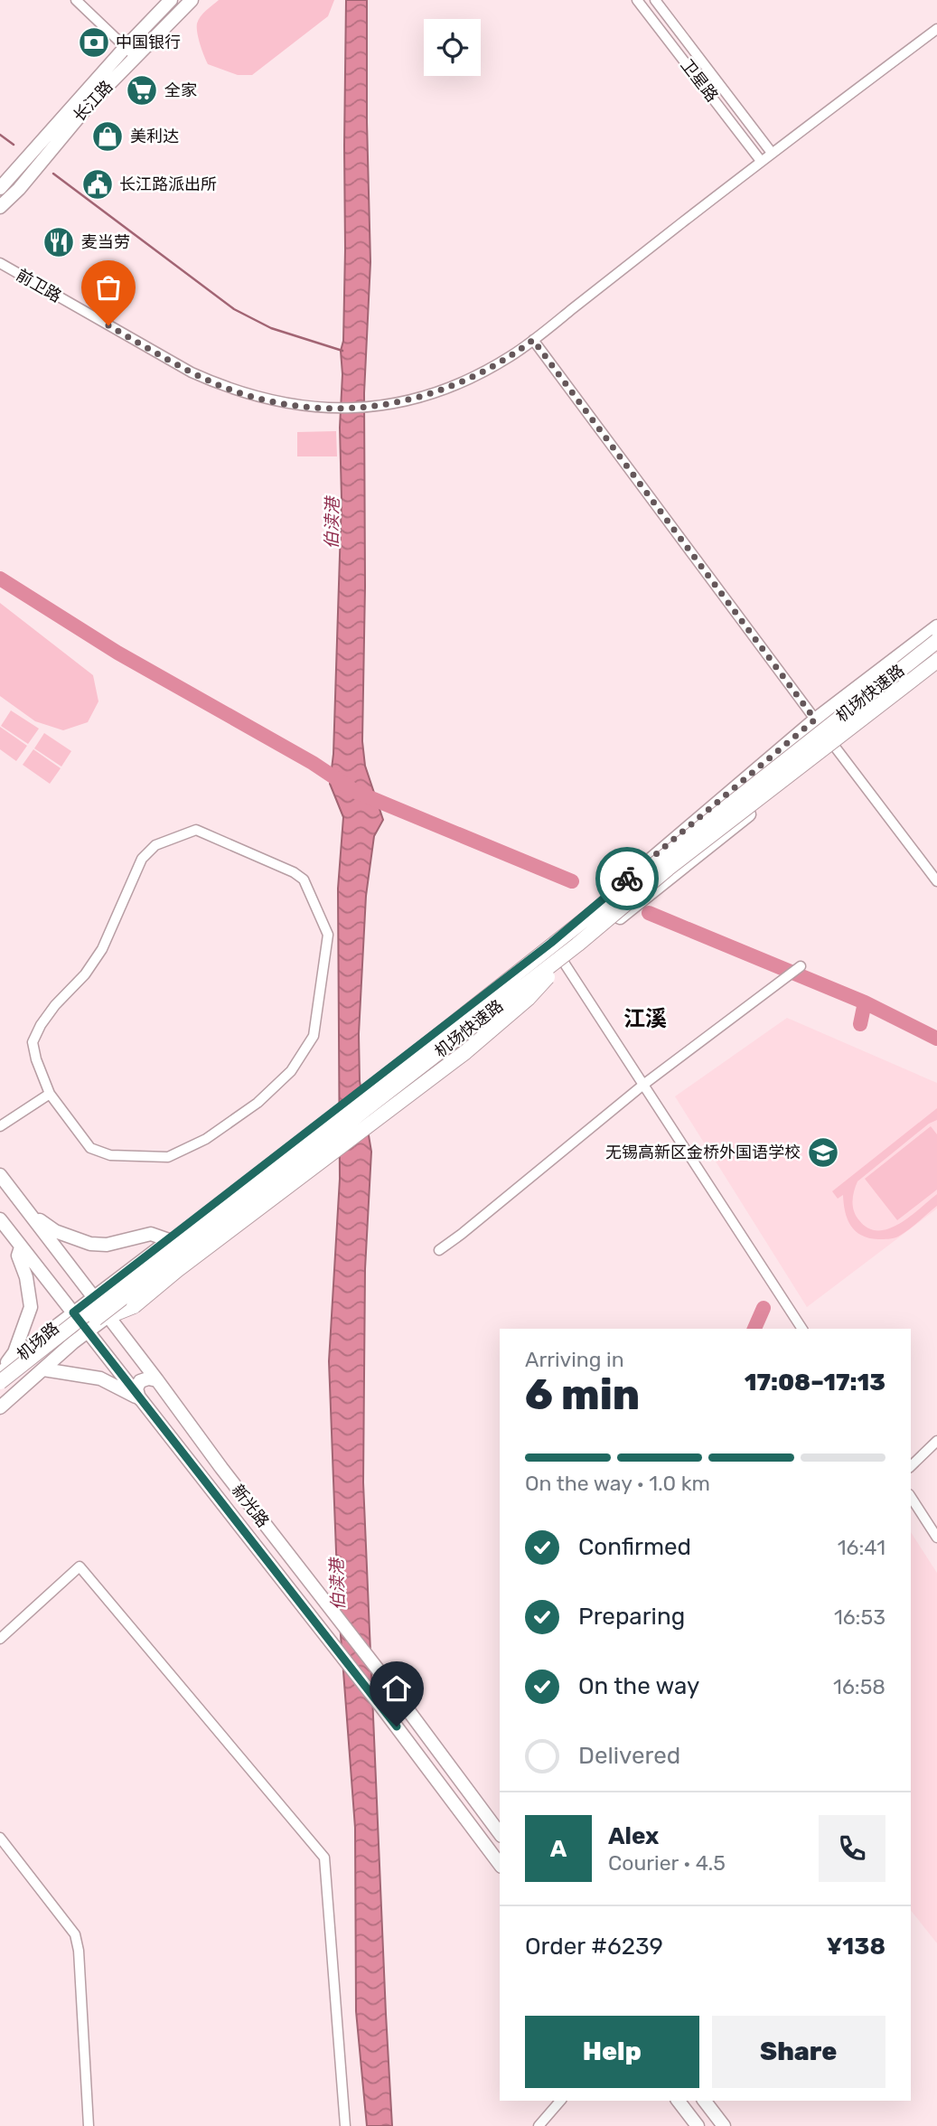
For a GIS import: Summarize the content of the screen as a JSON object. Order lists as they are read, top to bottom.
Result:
{
  "streets": {
    "highway": ["机场快速路"],
    "main road": ["长江路", "机场路", "新光路"],
    "street": ["卫星路", "前卫路"]
  },
  "crossings": [
    ["卫星路", "前卫路"],
    ["机场路", "新光路"]
  ],
  "districts": ["江溪"],
  "water": ["伯渎港"],
  "places": {
    "bank": ["中国银行"],
    "supermarket": ["全家"],
    "shop": ["美利达"],
    "public building": ["长江路派出所"],
    "restaurant": ["麦当劳"],
    "school or university": ["无锡高新区金桥外国语学校"]
  },
  "page": {
    "heading": ["6 min", "Arriving in", "17:08–17:13"],
    "panel": [
      "Alex",
      "Courier · 4.5",
      "Order #6239",
      "¥138"
    ],
    "bar": "On the way · 1.0 km",
    "list": [
      ["Confirmed", "16:41"],
      ["Preparing", "16:53"],
      ["On the way", "16:58"],
      "Delivered"
    ],
    "round": "A",
    "buttons": ["Help", "Share"]
  }
}
